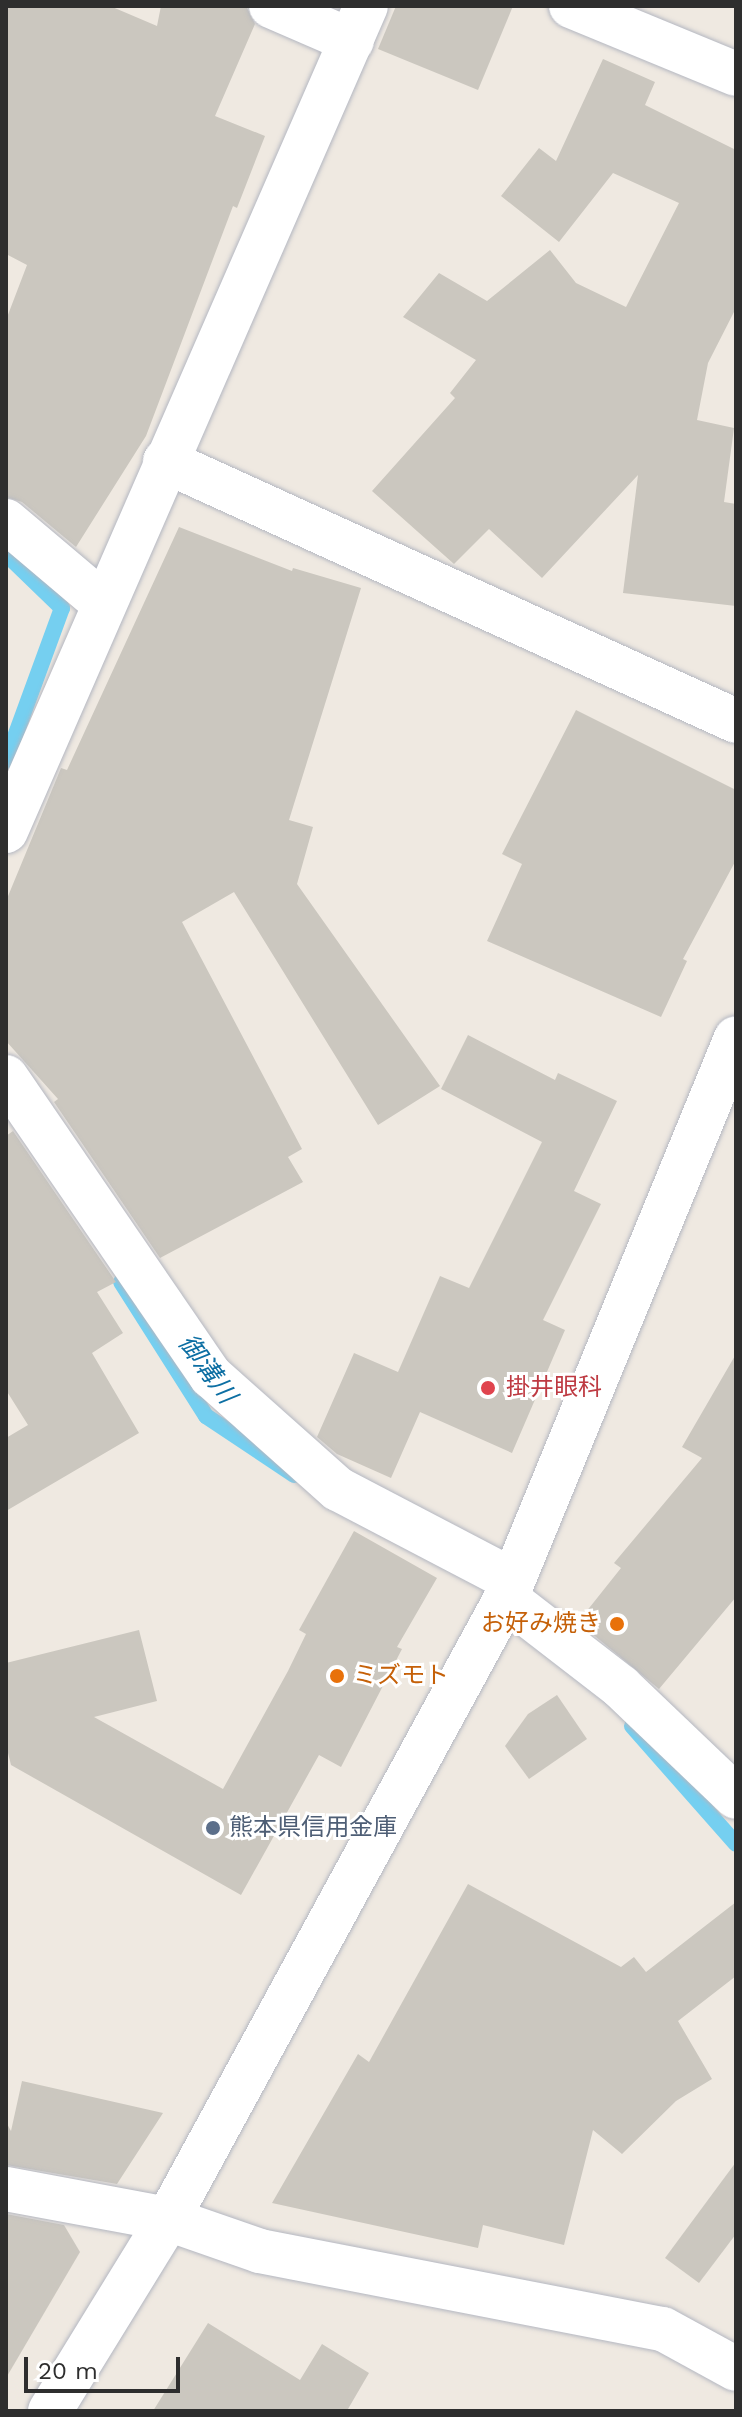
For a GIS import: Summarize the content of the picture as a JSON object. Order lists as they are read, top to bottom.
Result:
{
  "water": ["御溝川"],
  "places": [
    "掛井眼科",
    "お好み焼き",
    "ミズモト",
    "熊本県信用金庫"
  ],
  "scale_bar": "20 m"
}
